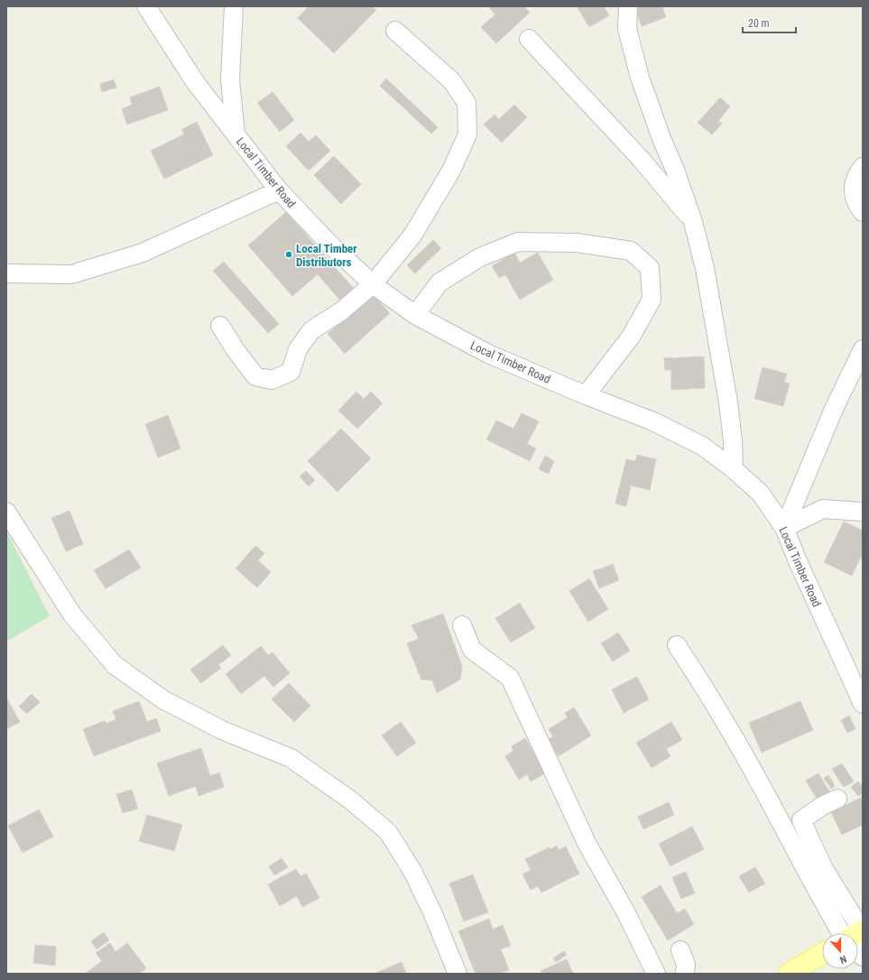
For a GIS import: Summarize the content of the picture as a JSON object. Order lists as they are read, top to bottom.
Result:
{
  "streets": {
    "street": ["Local Timber Road"]
  },
  "places": ["Local Timber Distributors"],
  "scale_bar": "20 m",
  "north": "bottom"
}
